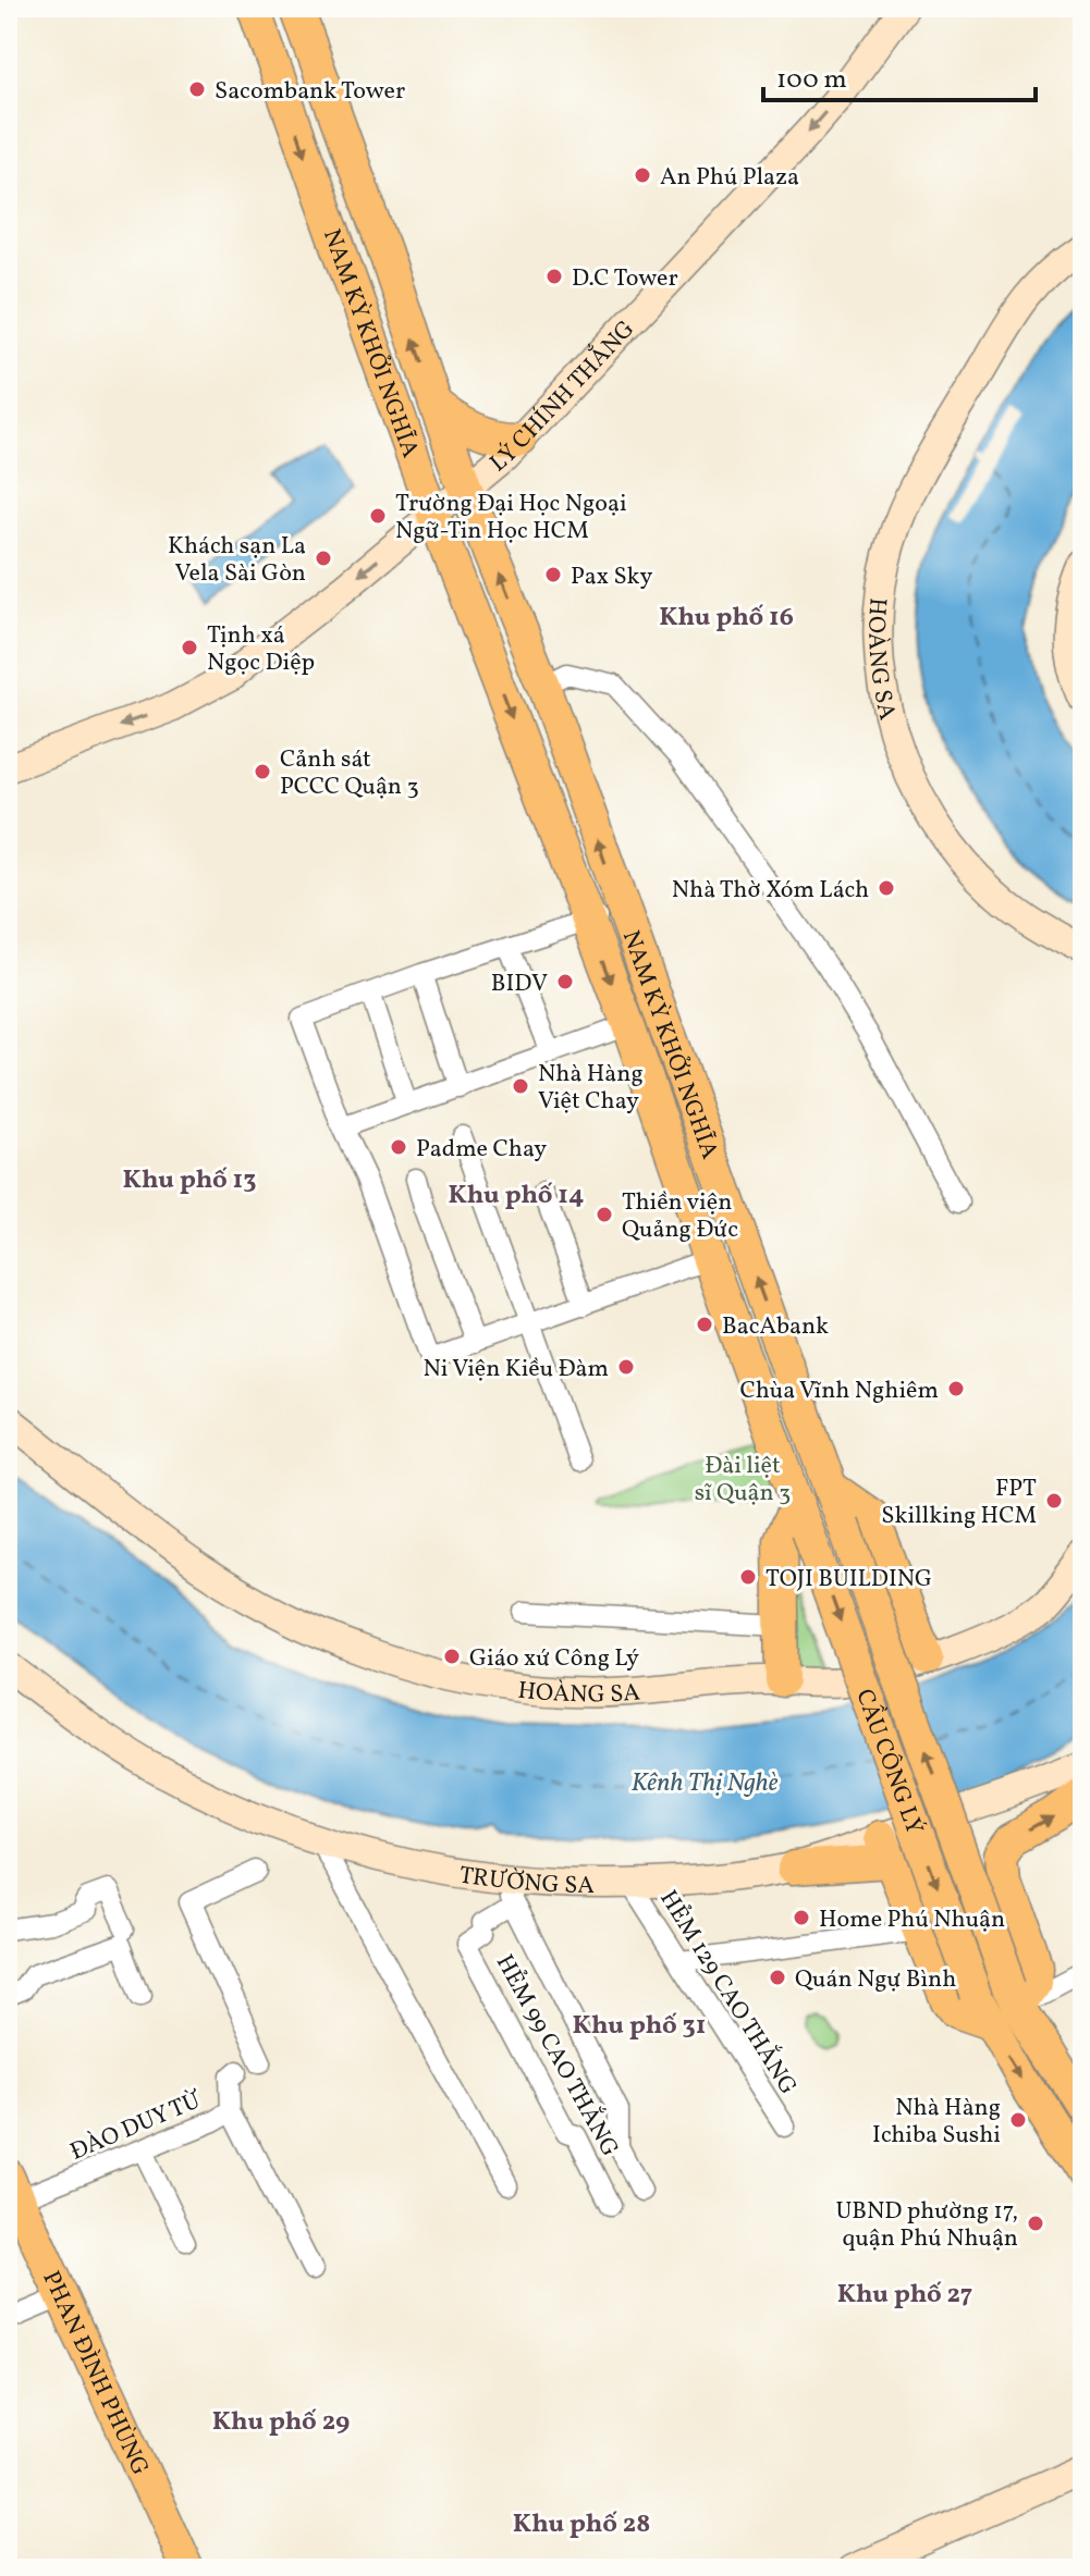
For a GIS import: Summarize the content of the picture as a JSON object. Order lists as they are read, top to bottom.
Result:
{
  "streets": {
    "main road": ["NAM KỲ KHỞI NGHĨA", "CẦU CÔNG LÝ", "PHAN ĐÌNH PHÙNG"],
    "street": [
      "LÝ CHÍNH THẮNG",
      "HOÀNG SA",
      "TRƯỜNG SA",
      "HẺM 129 CAO THẮNG",
      "HẺM 99 CAO THẮNG",
      "ĐÀO DUY TỪ"
    ]
  },
  "crossings": [
    ["NAM KỲ KHỞI NGHĨA", "LÝ CHÍNH THẮNG"],
    ["NAM KỲ KHỞI NGHĨA", "CẦU CÔNG LÝ"],
    ["TRƯỜNG SA", "HẺM 129 CAO THẮNG"],
    ["TRƯỜNG SA", "HẺM 99 CAO THẮNG"],
    ["ĐÀO DUY TỪ", "PHAN ĐÌNH PHÙNG"]
  ],
  "one_way": ["LÝ CHÍNH THẮNG"],
  "districts": [
    "Khu phố 16",
    "Khu phố 13",
    "Khu phố 14",
    "Khu phố 31",
    "Khu phố 27",
    "Khu phố 29",
    "Khu phố 28"
  ],
  "water": ["Kênh Thị Nghè"],
  "parks": ["Đài liệt sĩ Quận 3"],
  "places": [
    "Sacombank Tower",
    "An Phú Plaza",
    "D.C Tower",
    "Trường Đại Học Ngoại Ngữ-Tin Học HCM",
    "Khách sạn La Vela Sài Gòn",
    "Pax Sky",
    "Tịnh xá Ngọc Diệp",
    "Cảnh sát PCCC Quận 3",
    "Nhà Thờ Xóm Lách",
    "BIDV",
    "Nhà Hàng Việt Chay",
    "Padme Chay",
    "Thiền viện Quảng Đức",
    "BacAbank",
    "Ni Viện Kiều Đàm",
    "Chùa Vĩnh Nghiêm",
    "FPT Skillking HCM",
    "TOJI BUILDING",
    "Giáo xứ Công Lý",
    "Home Phú Nhuận",
    "Quán Ngự Bình",
    "Nhà Hàng Ichiba Sushi",
    "UBND phường 17, quận Phú Nhuận"
  ],
  "scale_bar": "100 m"
}
